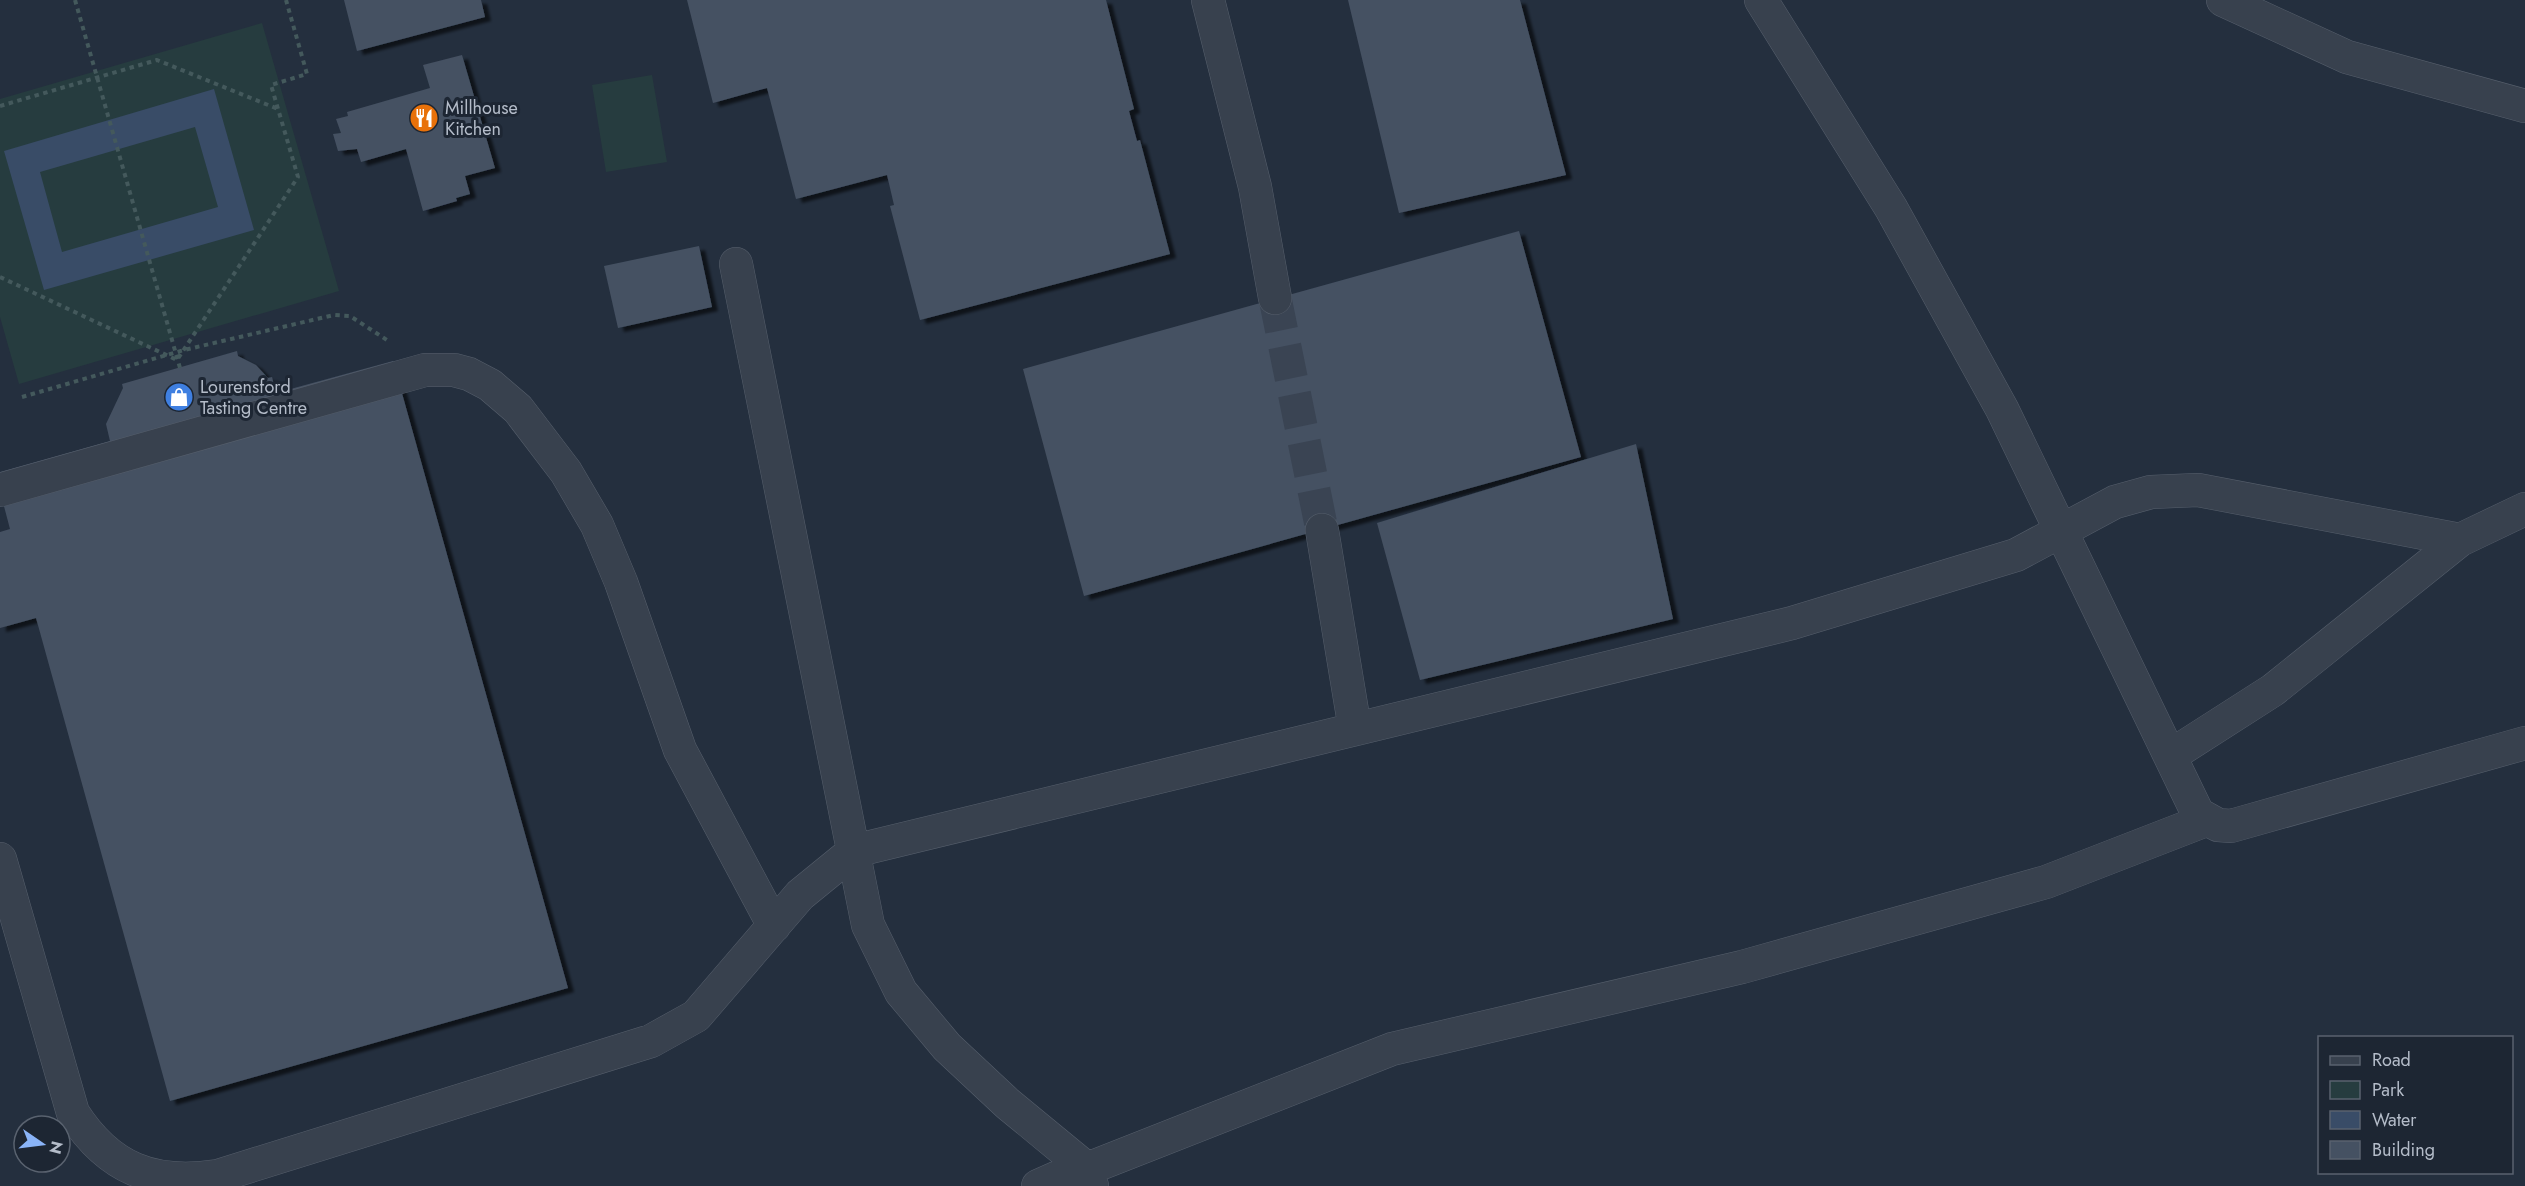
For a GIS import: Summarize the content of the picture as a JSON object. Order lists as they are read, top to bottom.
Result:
{
  "places": {
    "restaurant": ["Millhouse Kitchen"],
    "shop": ["Lourensford Tasting Centre"]
  },
  "legend": [
    "Road",
    "Park",
    "Water",
    "Building"
  ],
  "north": "right"
}
